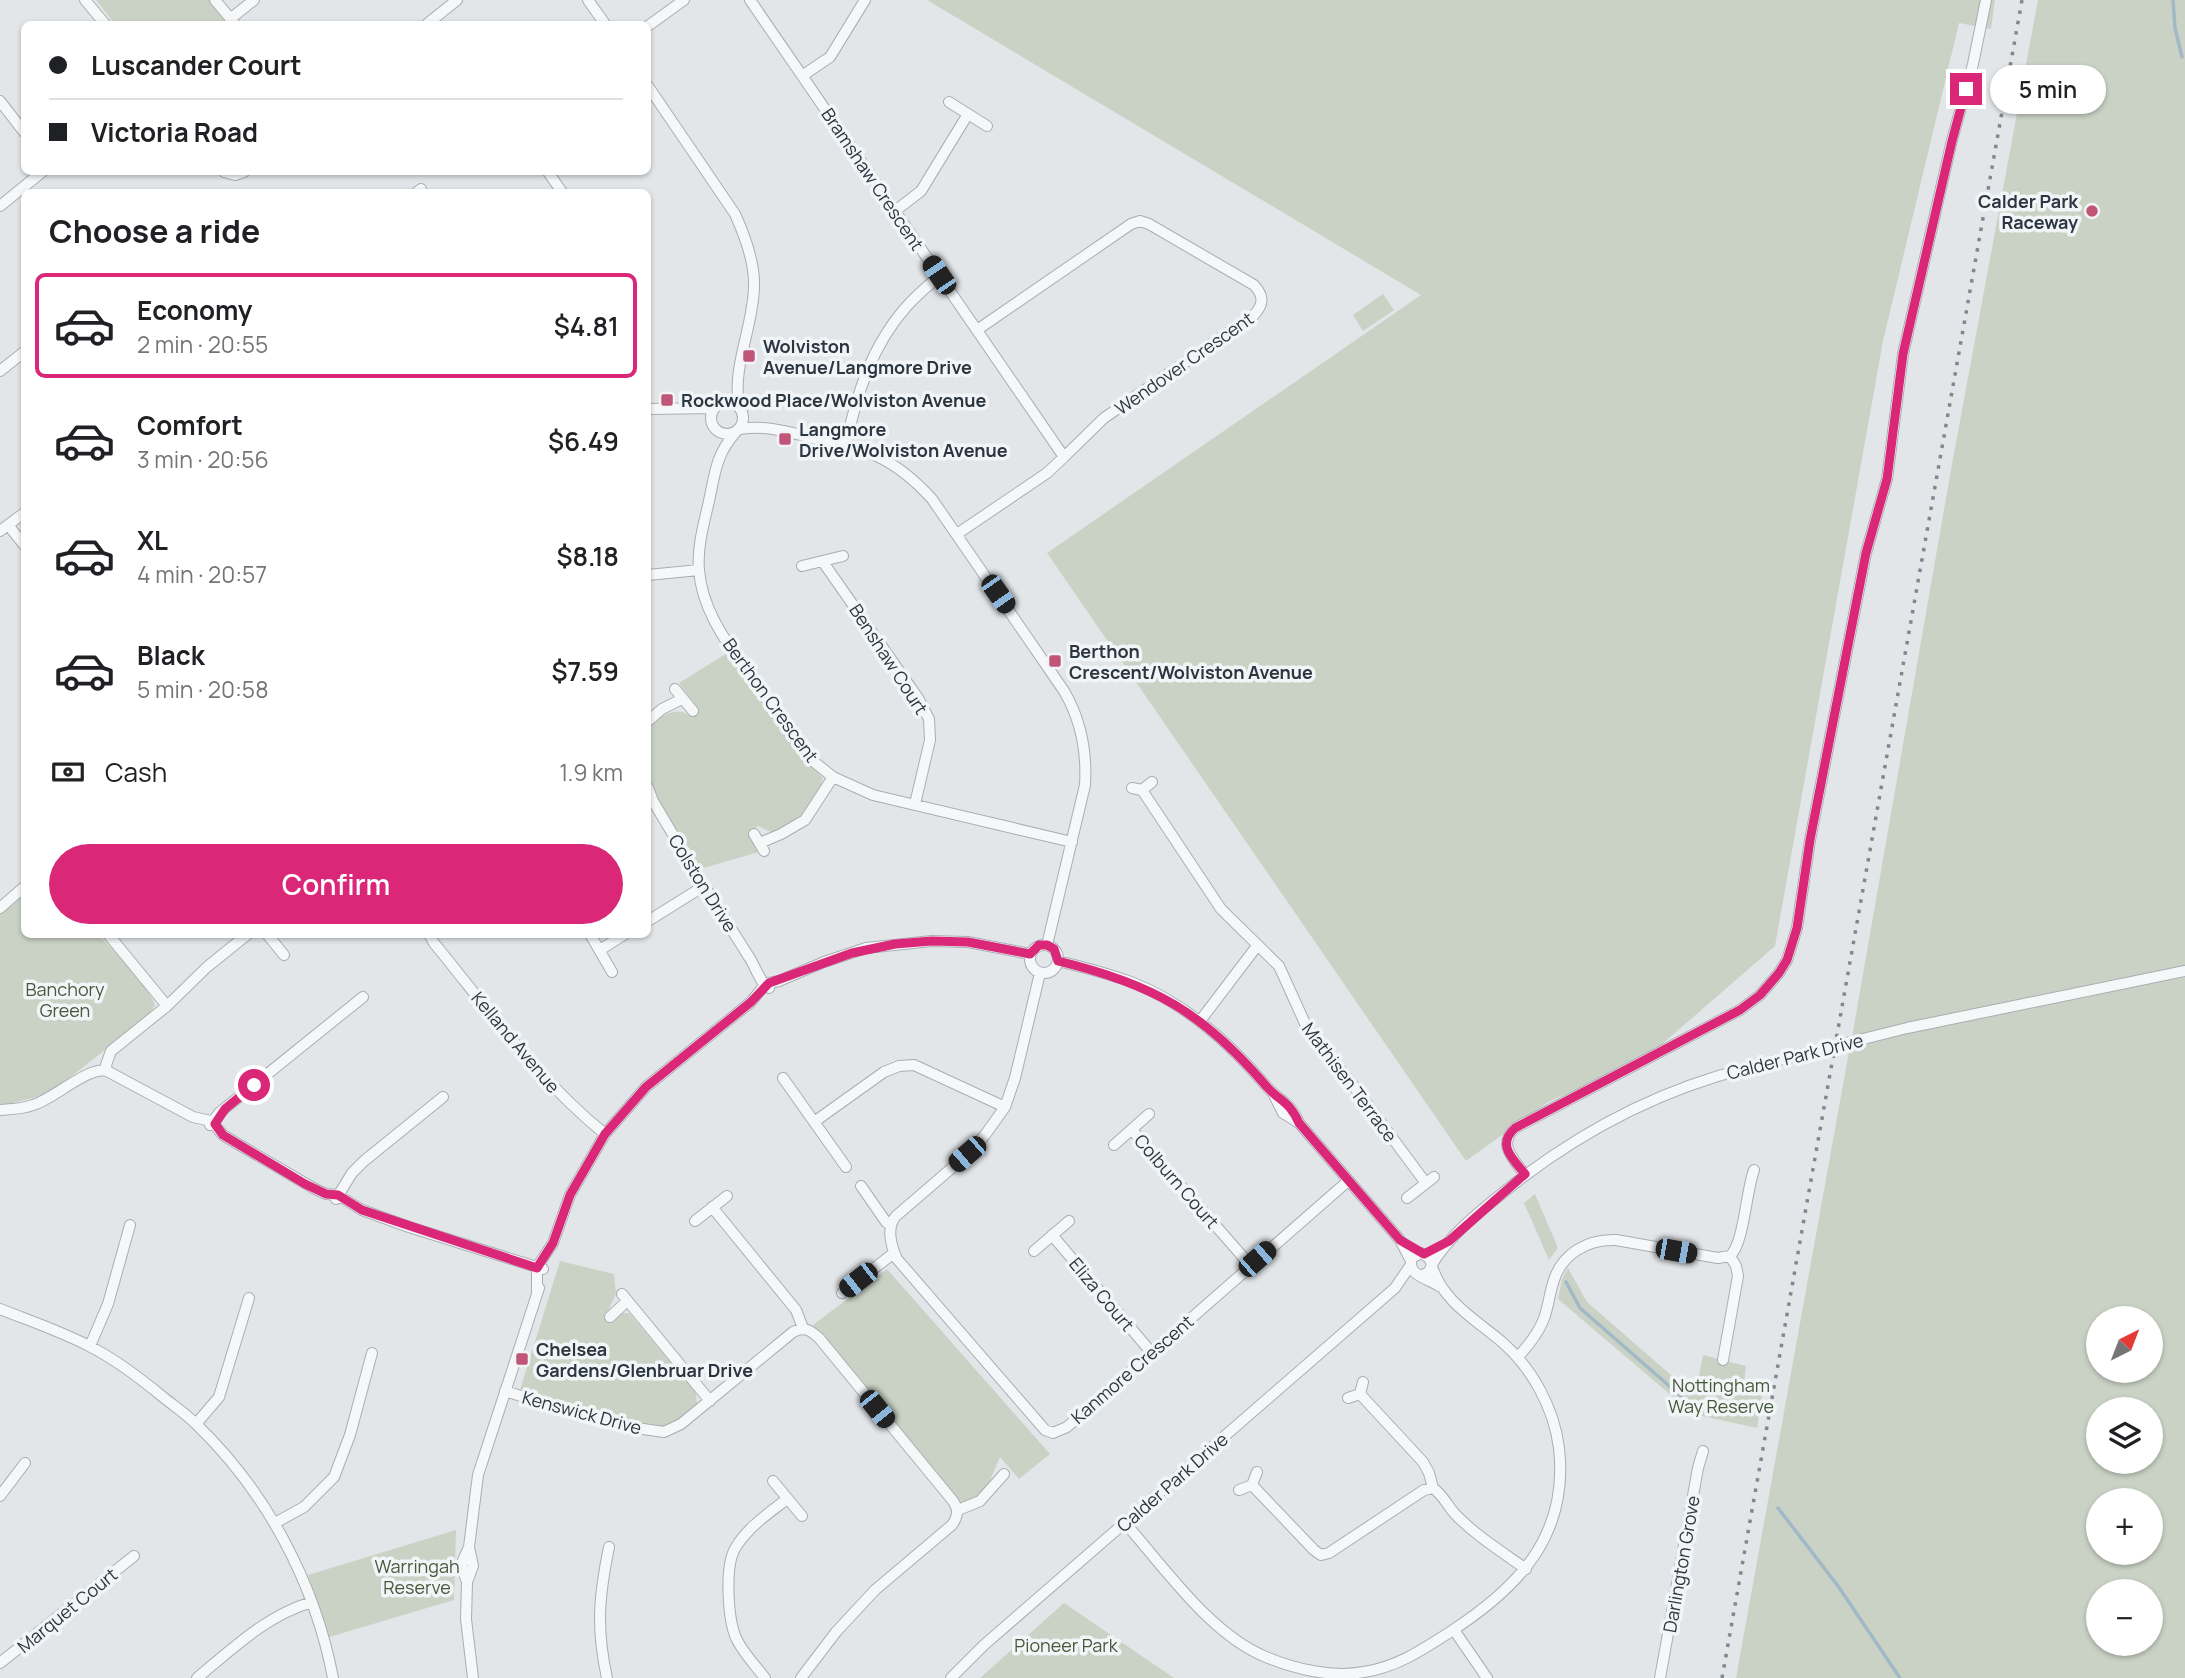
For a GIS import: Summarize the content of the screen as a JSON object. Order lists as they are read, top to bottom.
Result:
{
  "streets": {
    "street": [
      "Bramshaw Crescent",
      "Wendover Crescent",
      "Benshaw Court",
      "Berthon Crescent",
      "Colston Drive",
      "Kelland Avenue",
      "Calder Park Drive",
      "Mathisen Terrace",
      "Colburn Court",
      "Eliza Court",
      "Kanmore Crescent",
      "Kenswick Drive",
      "Darlington Grove",
      "Marquet Court"
    ]
  },
  "crossings": [
    ["Bramshaw Crescent", "Wendover Crescent"],
    ["Benshaw Court", "Berthon Crescent"],
    ["Colburn Court", "Kanmore Crescent"],
    ["Eliza Court", "Kanmore Crescent"]
  ],
  "parks": [
    "Banchory Green",
    "Nottingham Way Reserve",
    "Warringah Reserve",
    "Pioneer Park"
  ],
  "places": {
    "other": ["Calder Park Raceway"],
    "transit": [
      "Wolviston Avenue/Langmore Drive",
      "Rockwood Place/Wolviston Avenue",
      "Langmore Drive/Wolviston Avenue",
      "Berthon Crescent/Wolviston Avenue",
      "Chelsea Gardens/Glenbruar Drive"
    ]
  },
  "north": "top right",
  "page": {
    "banner": ["Luscander Court", "Victoria Road"],
    "bubble": "5 min",
    "heading": "Choose a ride",
    "list": [
      {
        "name": "Economy",
        "note": "2 min · 20:55",
        "value": "$4.81"
      },
      {
        "name": "Comfort",
        "note": "3 min · 20:56",
        "value": "$6.49"
      },
      {
        "name": "XL",
        "note": "4 min · 20:57",
        "value": "$8.18"
      },
      {
        "name": "Black",
        "note": "5 min · 20:58",
        "value": "$7.59"
      }
    ],
    "pay": ["Cash", "1.9 km"],
    "buttons": "Confirm",
    "map_buttons": ["+", "−"]
  }
}
